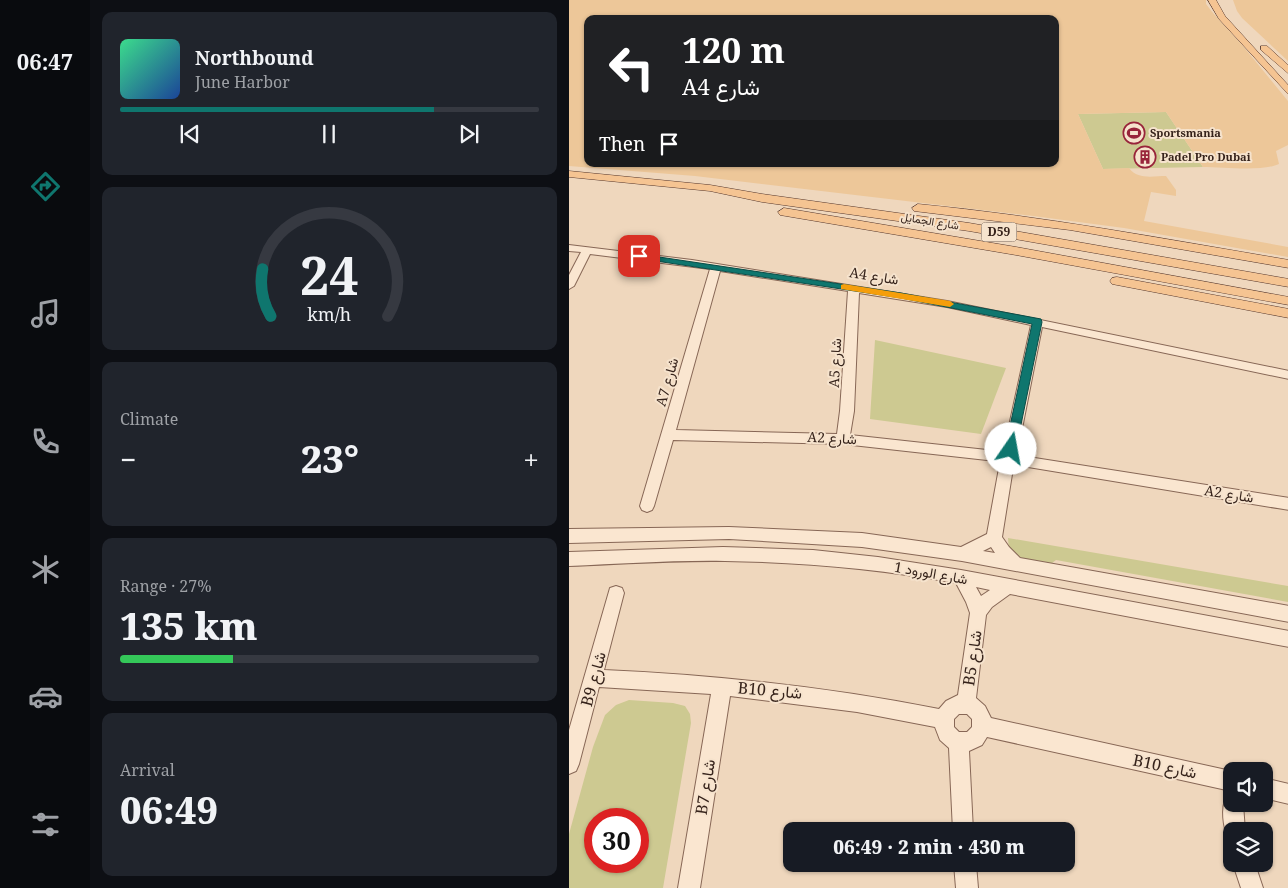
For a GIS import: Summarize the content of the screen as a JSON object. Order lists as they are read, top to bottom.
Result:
{
  "streets": {
    "main road": ["شارع الجمايل", "D59"],
    "street": [
      "A4 شارع",
      "A5 شارع",
      "A7 شارع",
      "A2 شارع",
      "شارع الورود 1",
      "B5 شارع",
      "B9 شارع",
      "B10 شارع",
      "B7 شارع"
    ]
  },
  "crossings": [
    ["A4 شارع", "A5 شارع"],
    ["A4 شارع", "A7 شارع"],
    ["A5 شارع", "A2 شارع"],
    ["A7 شارع", "A2 شارع"],
    ["شارع الورود 1", "B5 شارع"],
    ["B5 شارع", "B10 شارع"],
    ["B9 شارع", "B10 شارع"],
    ["B10 شارع", "B7 شارع"]
  ],
  "places": {
    "sports": ["Sportsmania"],
    "building": ["Padel Pro Dubai"]
  },
  "page": {
    "tabs": "06:47",
    "turn": ["120 m", "A4 شارع"],
    "song": ["Northbound", "June Harbor"],
    "then": "Then",
    "tile": [
      "Climate",
      ["Range · 27%", "135 km"],
      ["Arrival", "06:49"]
    ],
    "heat": ["−", "23°", "+"],
    "limit": "30",
    "trip": "06:49 · 2 min · 430 m",
    "gauge": ["24", "km/h"]
  }
}
